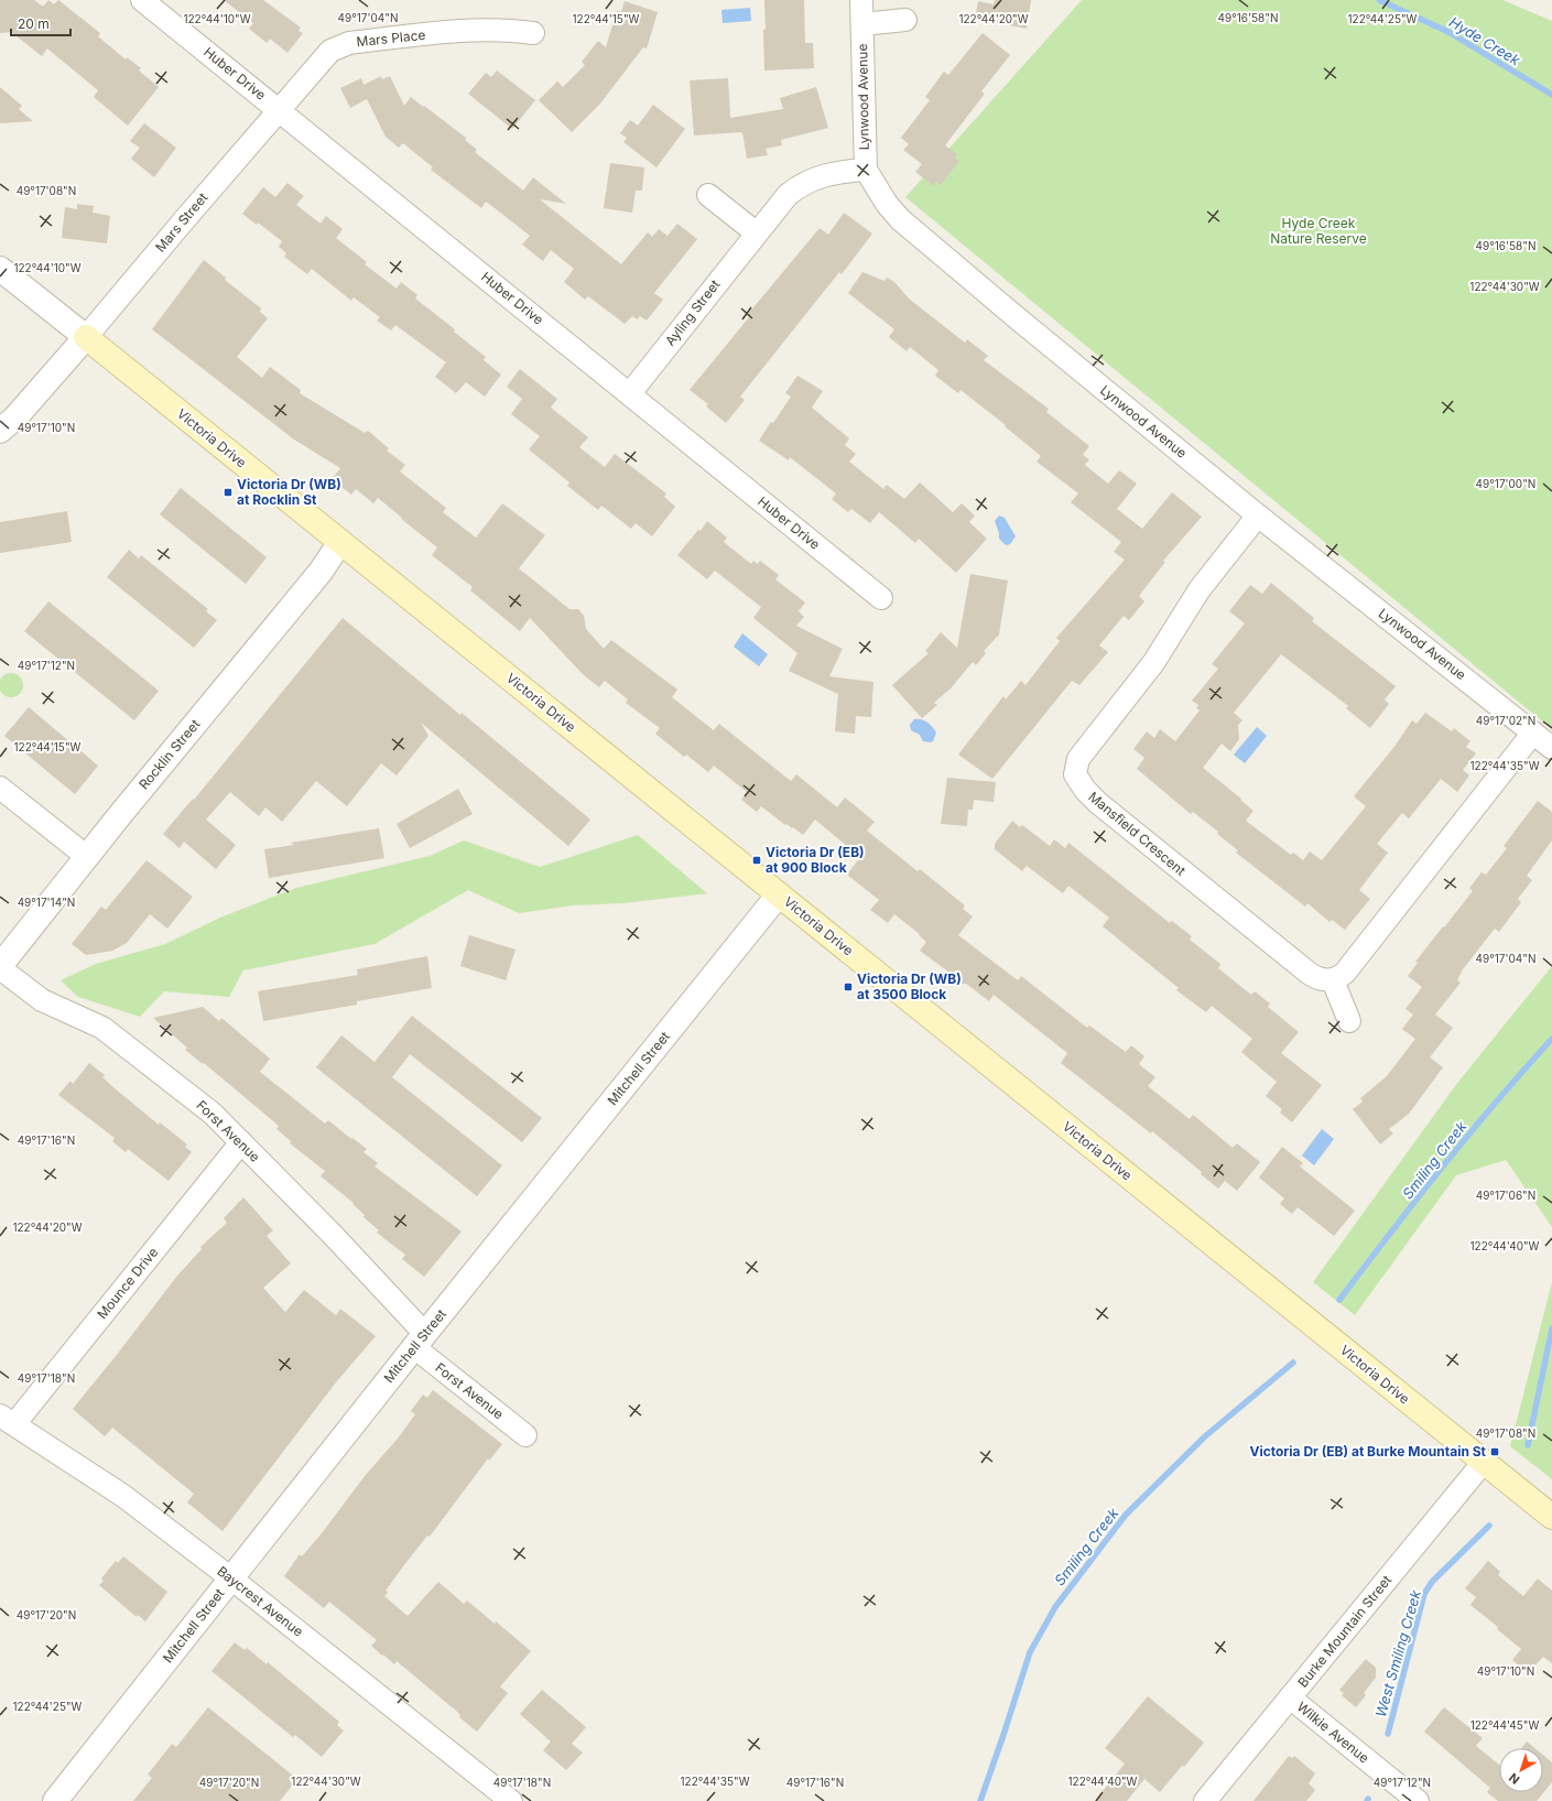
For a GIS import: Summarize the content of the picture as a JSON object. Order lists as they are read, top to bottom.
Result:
{
  "streets": {
    "main road": ["Victoria Drive"],
    "street": [
      "Mars Place",
      "Huber Drive",
      "Lynwood Avenue",
      "Mars Street",
      "Ayling Street",
      "Rocklin Street",
      "Mansfield Crescent",
      "Mitchell Street",
      "Forst Avenue",
      "Mounce Drive",
      "Baycrest Avenue",
      "Burke Mountain Street",
      "Wilkie Avenue"
    ]
  },
  "crossings": [
    ["Mars Place", "Huber Drive"],
    ["Mars Place", "Mars Street"],
    ["Huber Drive", "Mars Street"],
    ["Huber Drive", "Ayling Street"],
    ["Lynwood Avenue", "Ayling Street"],
    ["Lynwood Avenue", "Mansfield Crescent"],
    ["Mars Street", "Victoria Drive"],
    ["Victoria Drive", "Rocklin Street"],
    ["Victoria Drive", "Mitchell Street"],
    ["Victoria Drive", "Burke Mountain Street"],
    ["Rocklin Street", "Forst Avenue"],
    ["Mitchell Street", "Forst Avenue"],
    ["Mitchell Street", "Baycrest Avenue"],
    ["Forst Avenue", "Mounce Drive"],
    ["Mounce Drive", "Baycrest Avenue"],
    ["Burke Mountain Street", "Wilkie Avenue"]
  ],
  "water": ["Hyde Creek", "Smiling Creek", "West Smiling Creek"],
  "parks": ["Hyde Creek Nature Reserve"],
  "places": {
    "transit": [
      "Victoria Dr (WB) at Rocklin St",
      "Victoria Dr (EB) at 900 Block",
      "Victoria Dr (WB) at 3500 Block",
      "Victoria Dr (EB) at Burke Mountain St"
    ]
  },
  "scale_bar": "20 m",
  "north": "bottom left",
  "coordinates": [
    "49°17'04\"N",
    "49°16'58\"N",
    "122°44'10\"W",
    "122°44'15\"W",
    "122°44'20\"W",
    "122°44'25\"W",
    "49°17'08\"N",
    "122°44'30\"W",
    "49°17'10\"N",
    "49°17'00\"N",
    "49°17'12\"N",
    "49°17'02\"N",
    "122°44'35\"W",
    "49°17'14\"N",
    "49°17'16\"N",
    "49°17'06\"N",
    "122°44'40\"W",
    "49°17'18\"N",
    "49°17'20\"N",
    "122°44'45\"W"
  ]
}
